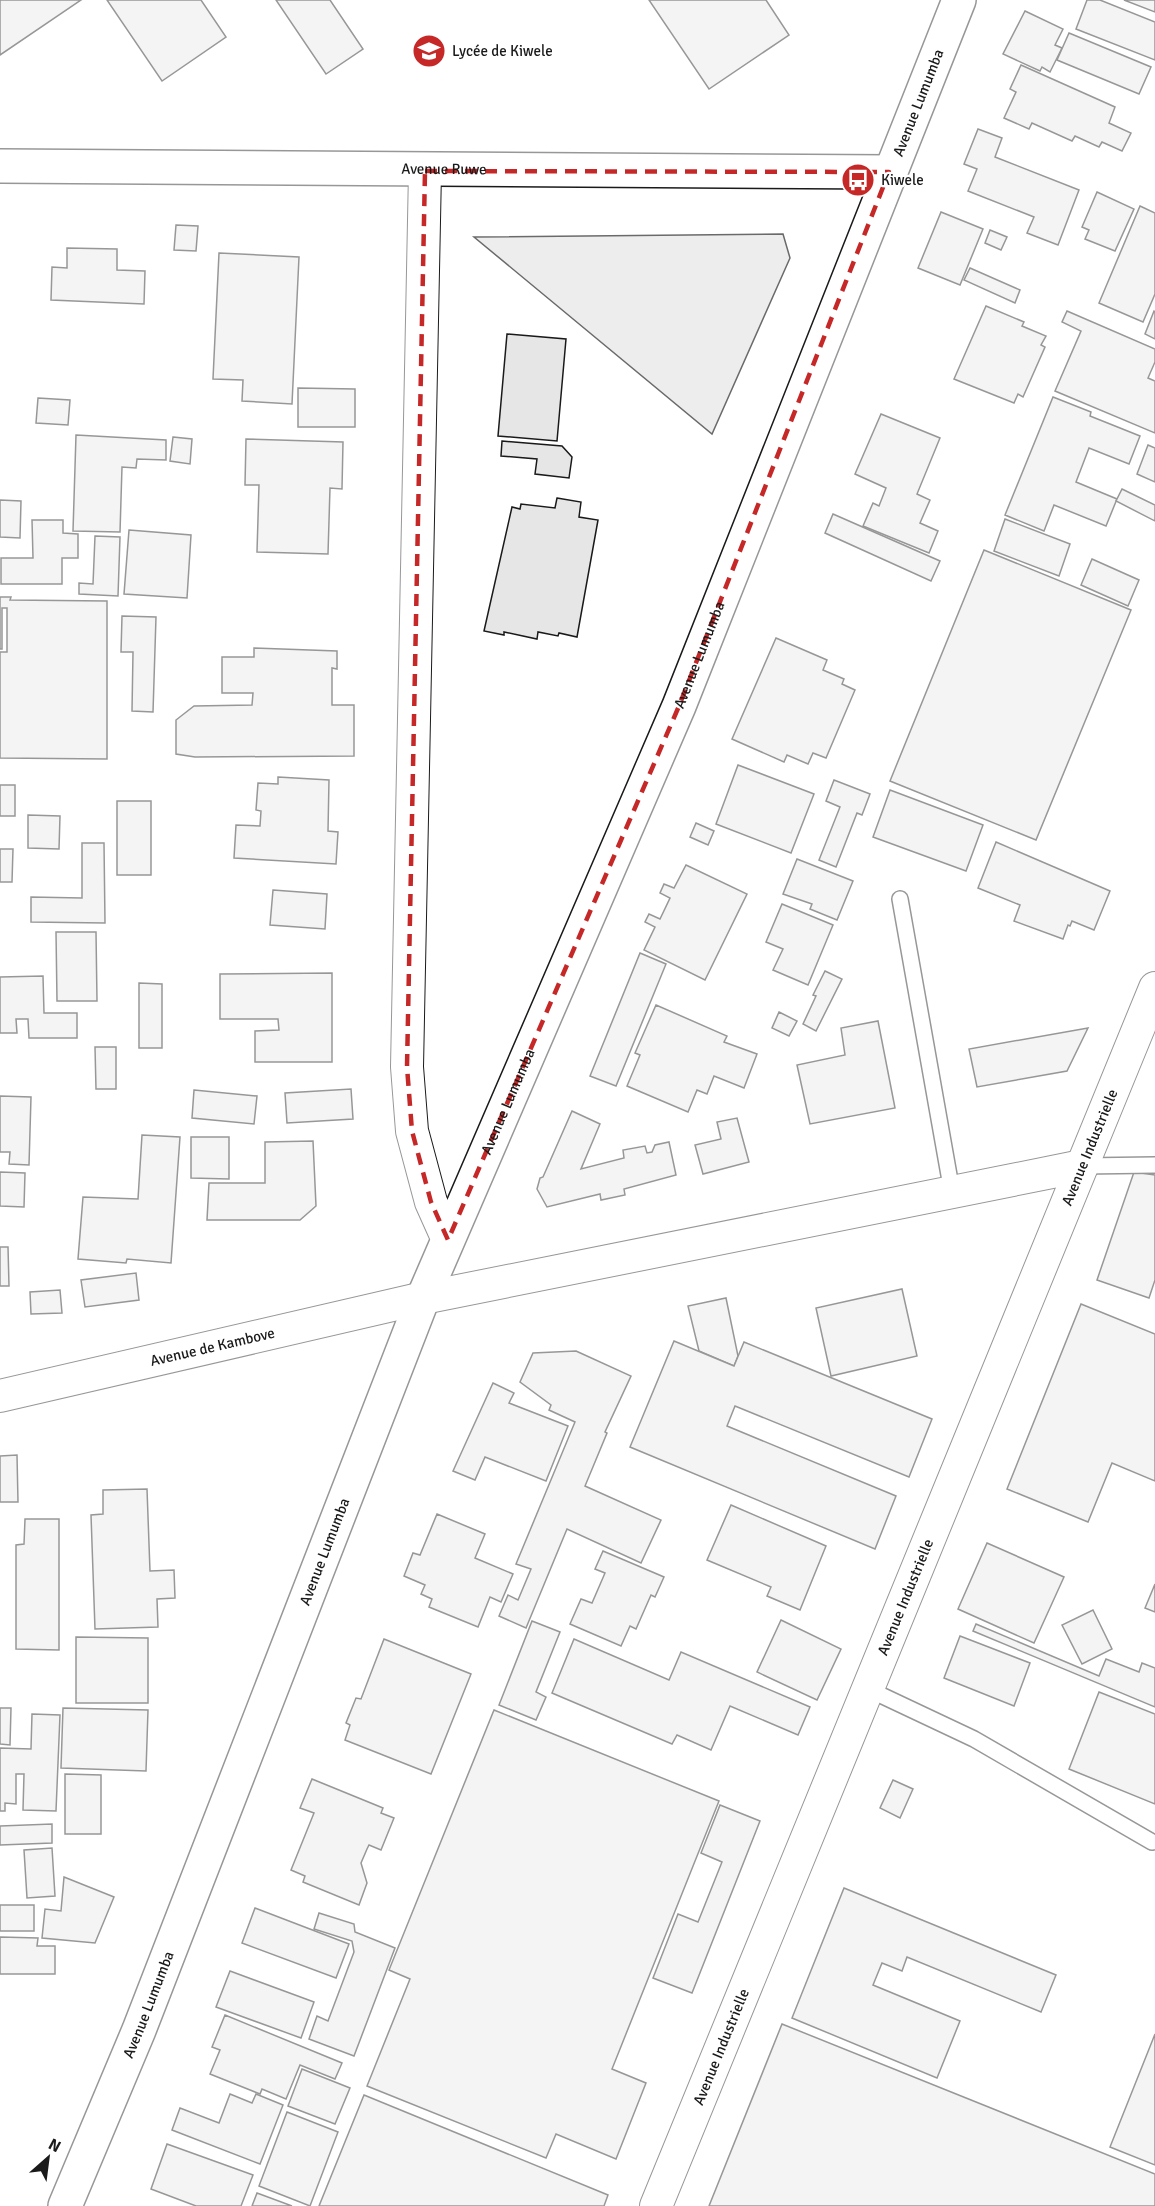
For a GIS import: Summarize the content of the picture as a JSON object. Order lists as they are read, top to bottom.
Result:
{
  "streets": {
    "main road": ["Avenue Lumumba", "Avenue Ruwe"],
    "street": ["Avenue Industrielle", "Avenue de Kambove"]
  },
  "crossings": [
    ["Avenue Lumumba", "Avenue Ruwe"],
    ["Avenue Lumumba", "Avenue de Kambove"],
    ["Avenue Industrielle", "Avenue de Kambove"]
  ],
  "places": {
    "school or university": ["Lycée de Kiwele"],
    "bus stop": ["Kiwele"]
  },
  "north": "top right"
}
